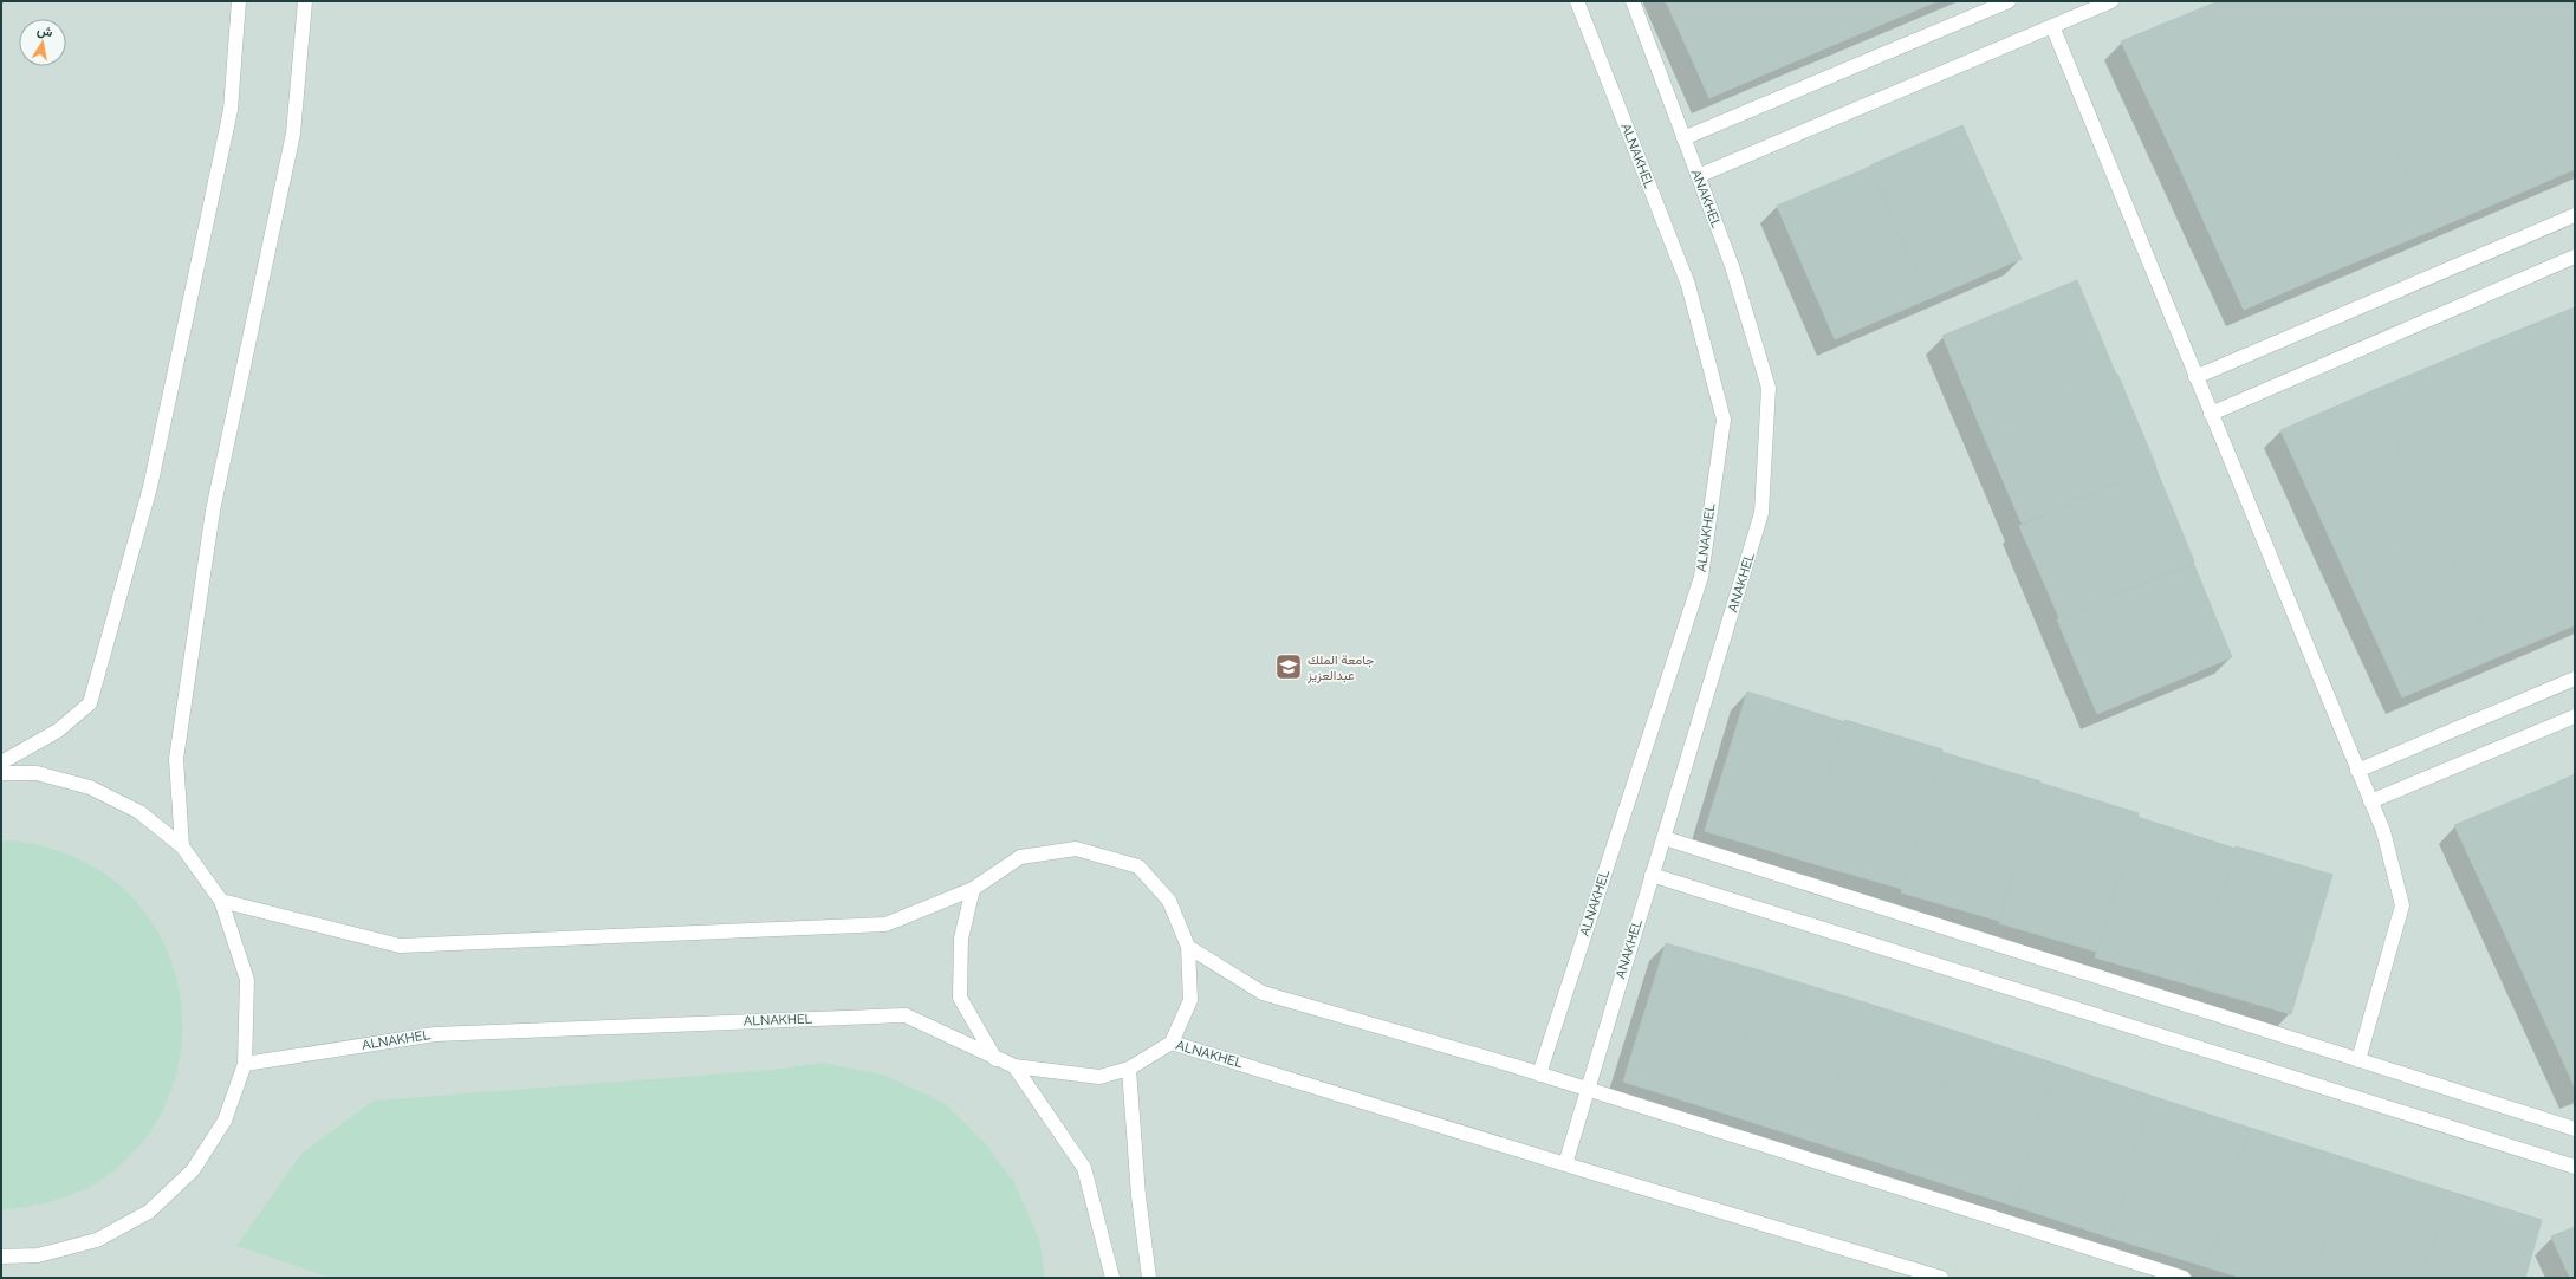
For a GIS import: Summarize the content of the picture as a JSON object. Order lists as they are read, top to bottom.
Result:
{
  "streets": {
    "street": ["ALNAKHEL", "ANAKHEL"]
  },
  "crossings": [
    ["ALNAKHEL", "ANAKHEL"]
  ],
  "places": {
    "school or university": ["جامعة الملك عبدالعزيز"]
  },
  "north": "top"
}
